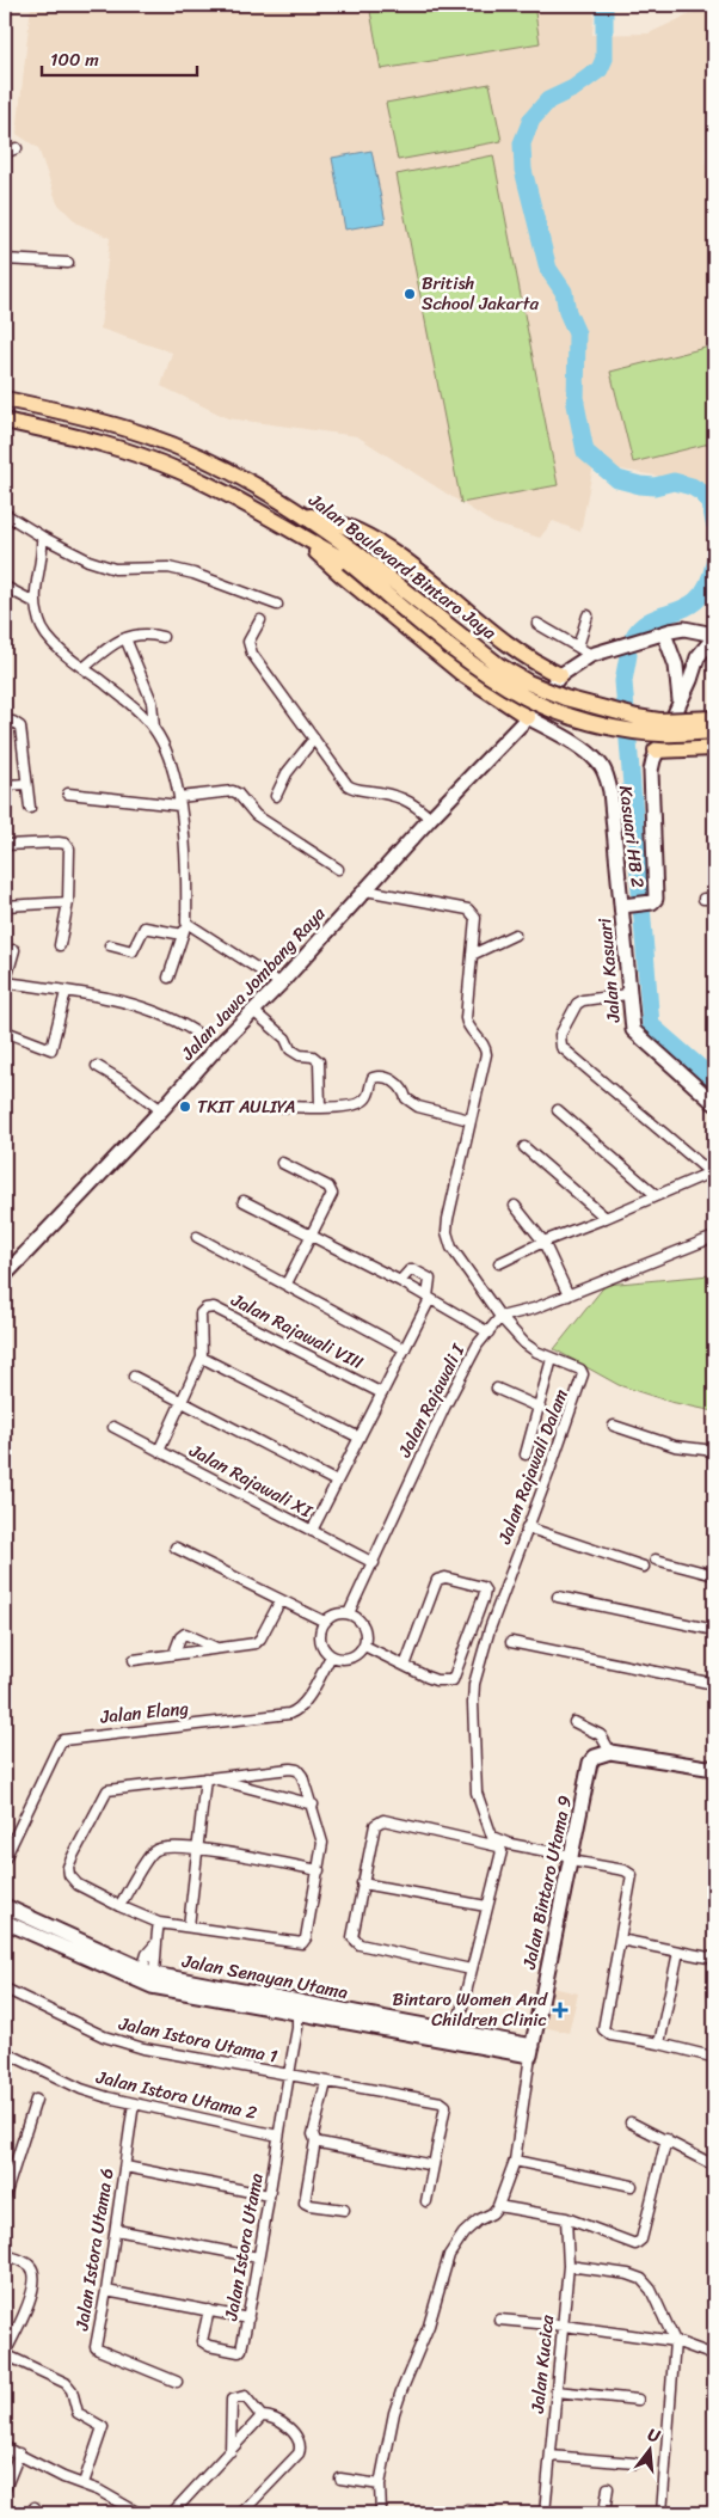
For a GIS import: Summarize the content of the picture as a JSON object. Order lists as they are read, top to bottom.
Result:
{
  "streets": {
    "main road": [
      "Jalan Boulevard Bintaro Jaya",
      "Kasuari HB 2",
      "Jalan Kasuari",
      "Jalan Jawa Jombang Raya",
      "Jalan Bintaro Utama 9",
      "Jalan Senayan Utama"
    ],
    "street": [
      "Jalan Rajawali VIII",
      "Jalan Rajawali I",
      "Jalan Rajawali Dalam",
      "Jalan Rajawali XI",
      "Jalan Elang",
      "Jalan Istora Utama 1",
      "Jalan Istora Utama 2",
      "Jalan Istora Utama",
      "Jalan Istora Utama 6",
      "Jalan Kucica"
    ]
  },
  "crossings": [
    ["Kasuari HB 2", "Jalan Kasuari"],
    ["Kasuari HB 2", "Jalan Jawa Jombang Raya"],
    ["Jalan Jawa Jombang Raya", "Jalan Rajawali Dalam"],
    ["Jalan Rajawali VIII", "Jalan Rajawali XI"],
    ["Jalan Rajawali I", "Jalan Rajawali Dalam"],
    ["Jalan Rajawali I", "Jalan Rajawali XI"],
    ["Jalan Rajawali I", "Jalan Elang"],
    ["Jalan Rajawali Dalam", "Jalan Bintaro Utama 9"],
    ["Jalan Bintaro Utama 9", "Jalan Senayan Utama"],
    ["Jalan Senayan Utama", "Jalan Istora Utama"],
    ["Jalan Istora Utama 1", "Jalan Istora Utama"],
    ["Jalan Istora Utama 2", "Jalan Istora Utama"],
    ["Jalan Istora Utama 2", "Jalan Istora Utama 6"]
  ],
  "places": {
    "other": ["British School Jakarta", "TKIT AULIYA"],
    "health": ["Bintaro Women And Children Clinic"]
  },
  "scale_bar": "100 m",
  "north": "top"
}
